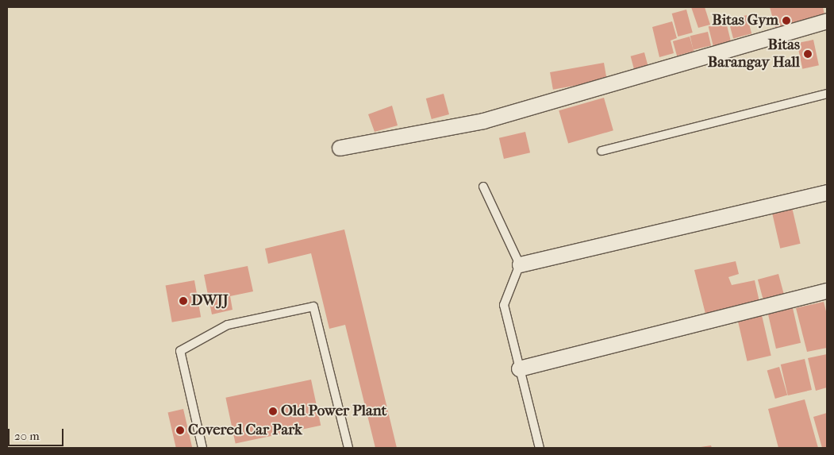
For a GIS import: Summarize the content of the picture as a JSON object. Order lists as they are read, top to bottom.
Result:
{
  "places": [
    "Bitas Gym",
    "Bitas Barangay Hall",
    "DWJJ",
    "Old Power Plant",
    "Covered Car Park"
  ],
  "scale_bar": "20 m"
}
